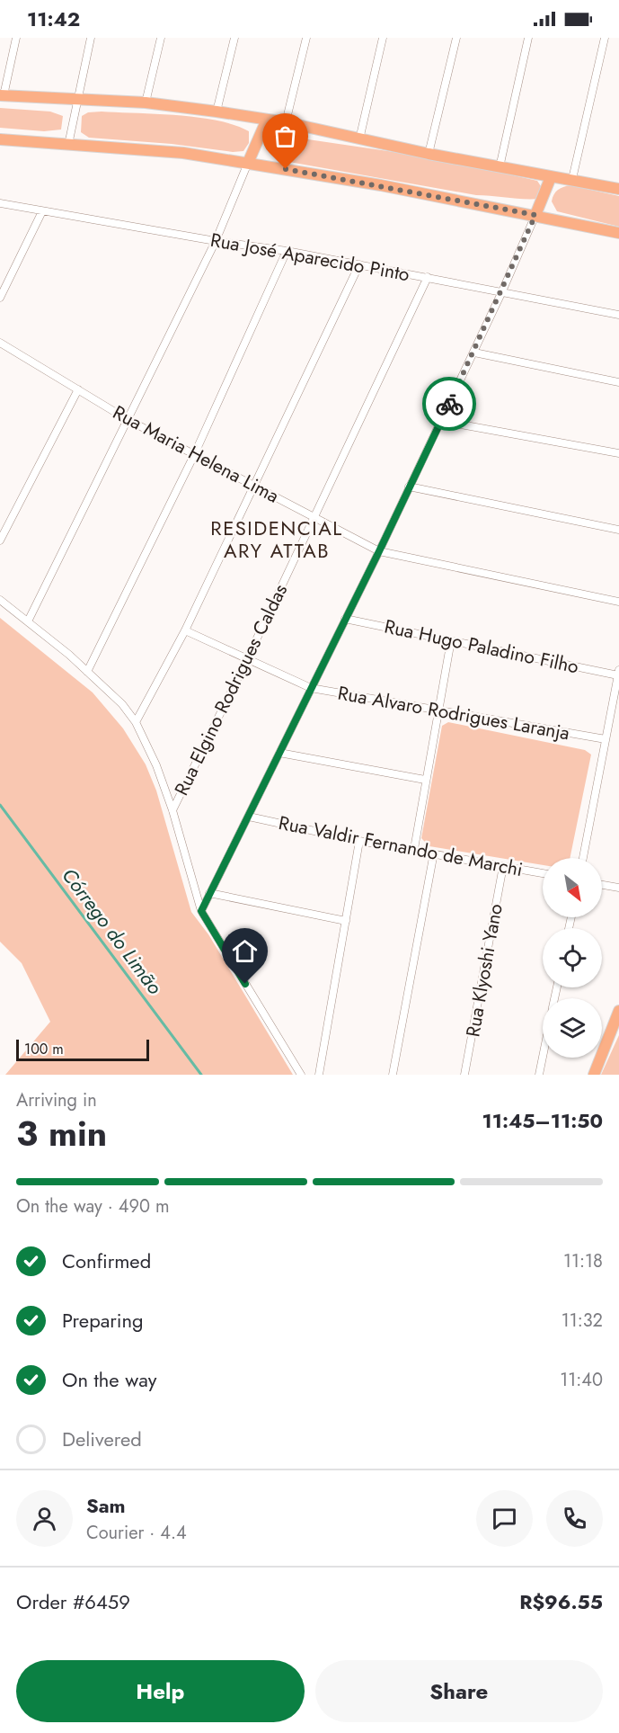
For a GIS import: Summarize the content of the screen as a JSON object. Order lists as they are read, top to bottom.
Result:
{
  "streets": {
    "street": [
      "Rua José Aparecido Pinto",
      "Rua Maria Helena Lima",
      "Rua Hugo Paladino Filho",
      "Rua Elgino Rodrigues Caldas",
      "Rua Alvaro Rodrigues Laranja",
      "Rua Valdir Fernando de Marchi",
      "Rua Klyoshi Yano"
    ]
  },
  "crossings": [
    ["Rua José Aparecido Pinto", "Rua Elgino Rodrigues Caldas"],
    ["Rua Maria Helena Lima", "Rua Elgino Rodrigues Caldas"],
    ["Rua Elgino Rodrigues Caldas", "Rua Alvaro Rodrigues Laranja"],
    ["Rua Valdir Fernando de Marchi", "Rua Klyoshi Yano"]
  ],
  "districts": ["RESIDENCIAL ARY ATTAB"],
  "water": ["Córrego do Limão"],
  "scale_bar": "100 m",
  "north": "bottom right",
  "page": {
    "status": "11:42",
    "scale": "100 m",
    "heading": ["3 min", "Arriving in", "11:45–11:50"],
    "panel": [
      "Sam",
      "Courier · 4.4",
      "Order #6459",
      "R$96.55"
    ],
    "bar": "On the way · 490 m",
    "list": [
      ["Confirmed", "11:18"],
      ["Preparing", "11:32"],
      ["On the way", "11:40"],
      "Delivered"
    ],
    "buttons": ["Help", "Share"]
  }
}
